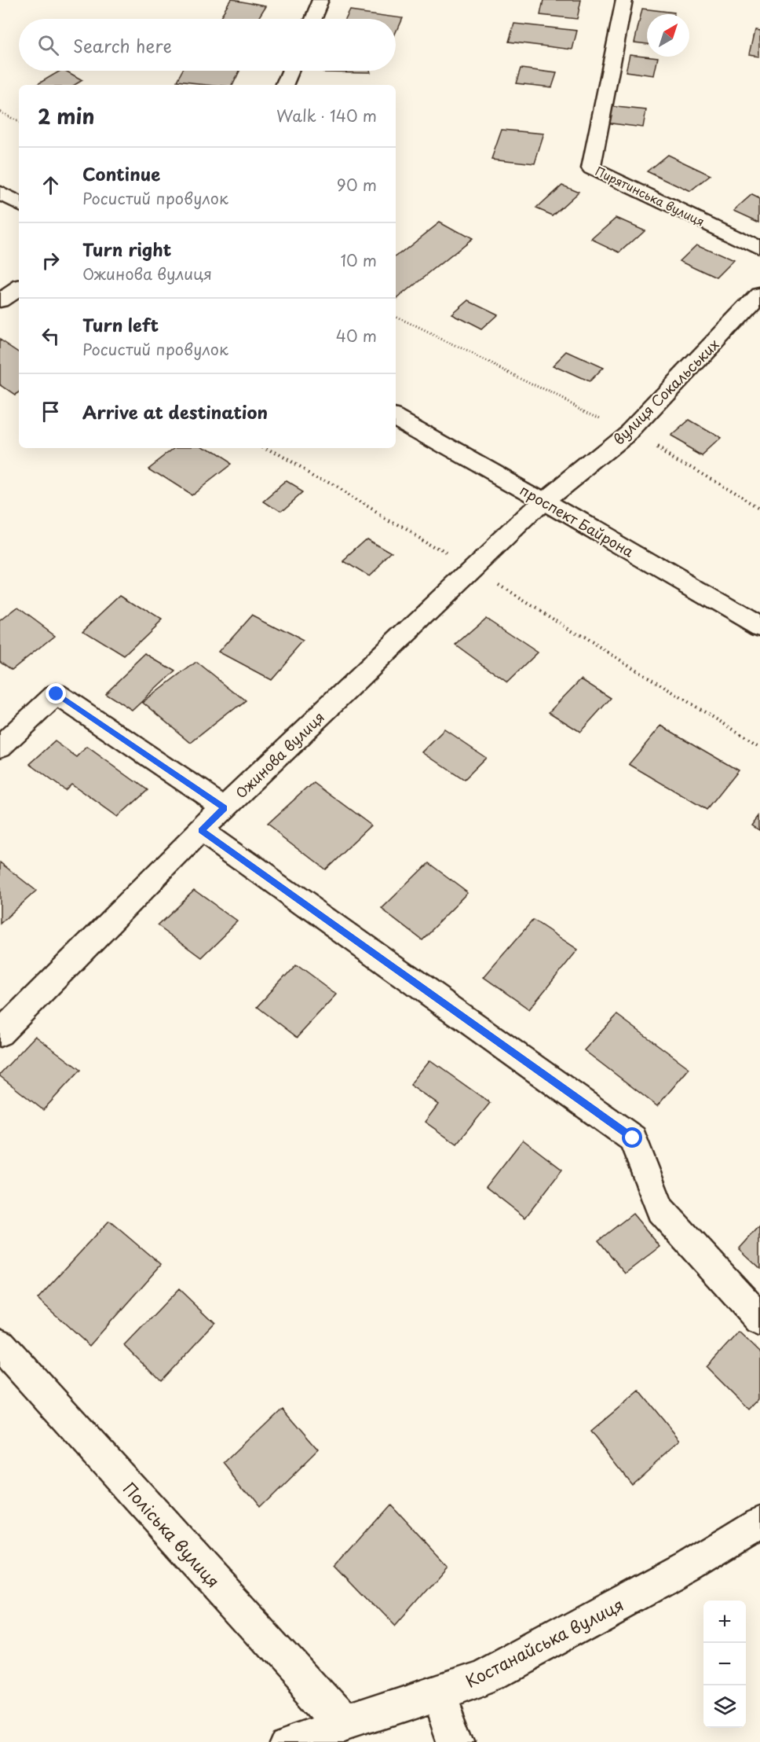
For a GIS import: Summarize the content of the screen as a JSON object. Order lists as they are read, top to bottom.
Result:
{
  "streets": {
    "street": [
      "Пирятинська вулиця",
      "вулиця Сокальських",
      "проспект Байрона",
      "Ожинова вулиця",
      "Поліська вулиця",
      "Костанайська вулиця"
    ]
  },
  "crossings": [
    ["вулиця Сокальських", "проспект Байрона"],
    ["вулиця Сокальських", "Ожинова вулиця"],
    ["проспект Байрона", "Ожинова вулиця"],
    ["Поліська вулиця", "Костанайська вулиця"]
  ],
  "north": "top right",
  "page": {
    "search": "Search here",
    "heading": ["2 min", "Walk · 140 m"],
    "list": [
      ["Continue", "Росистий провулок", "90 m"],
      ["Turn right", "Ожинова вулиця", "10 m"],
      ["Turn left", "Росистий провулок", "40 m"],
      "Arrive at destination"
    ],
    "map_buttons": ["+", "−"]
  }
}
